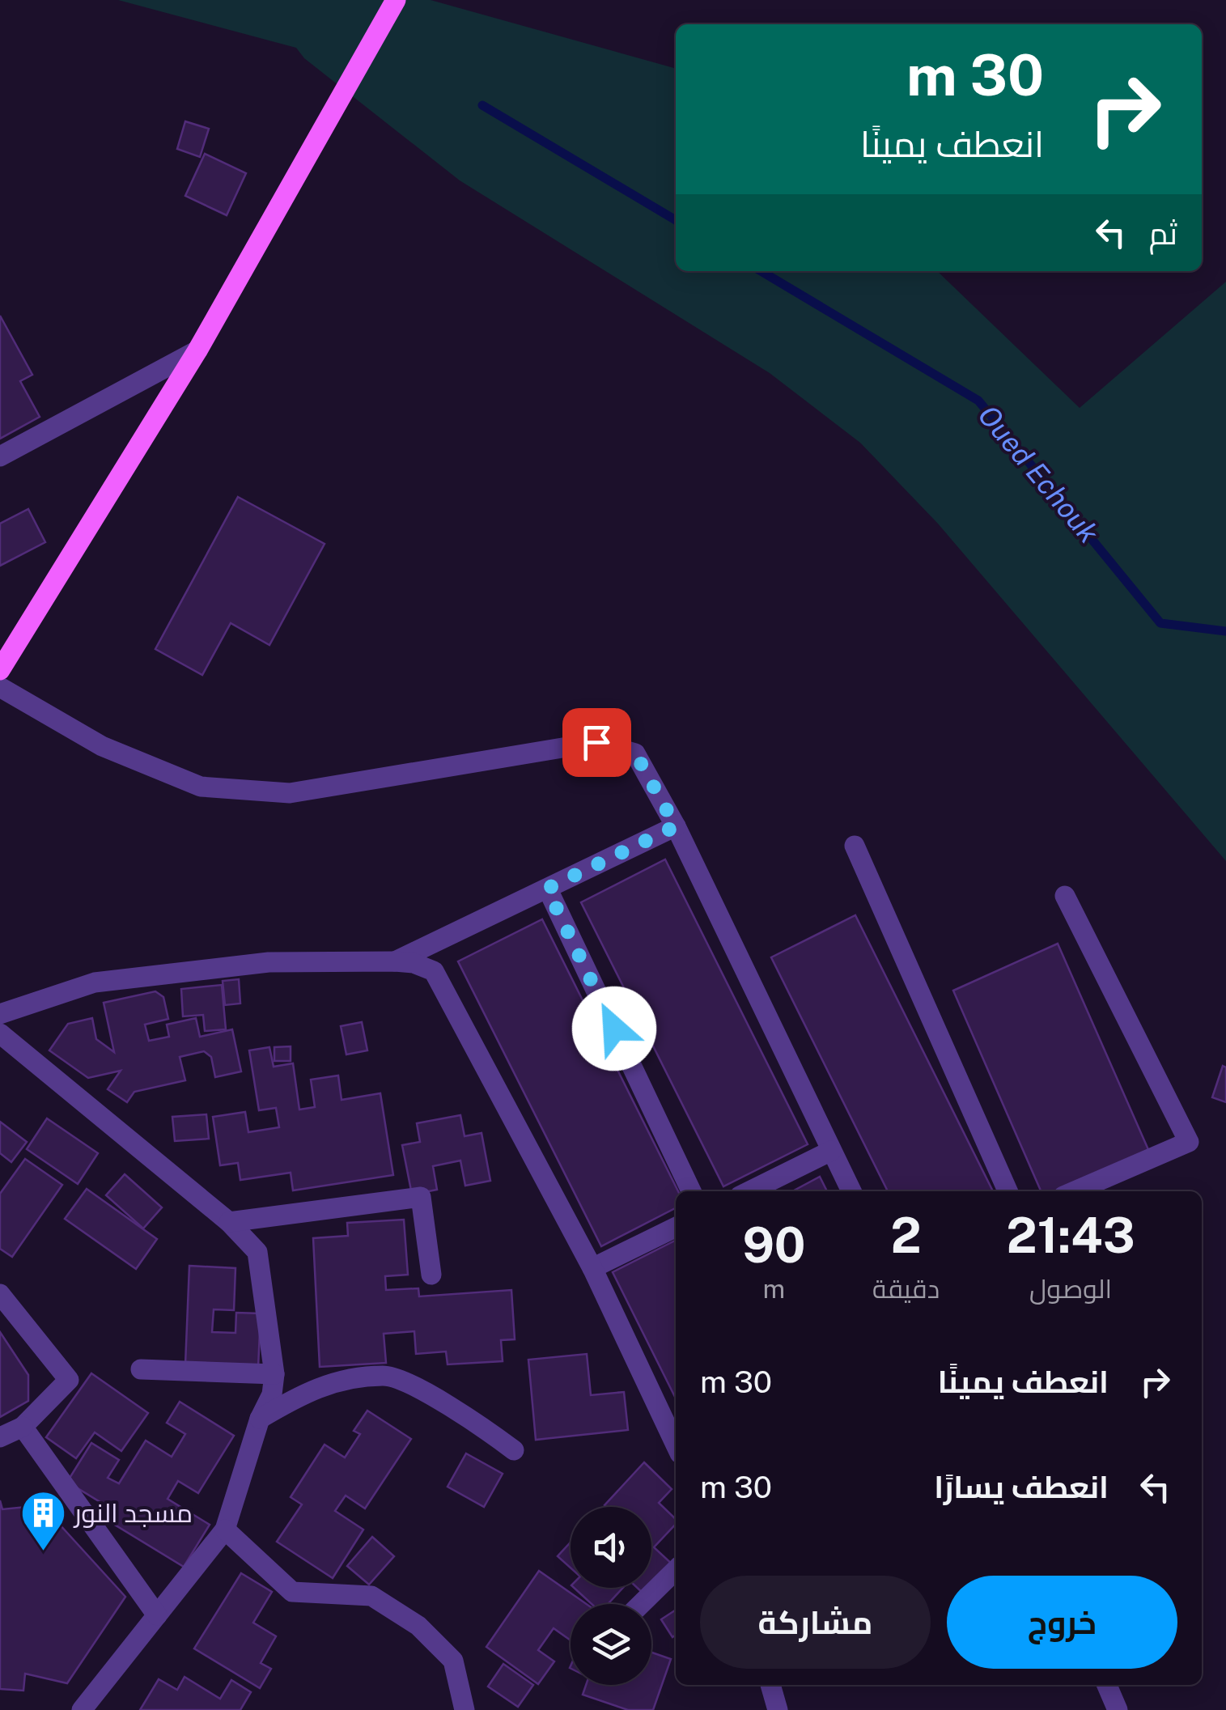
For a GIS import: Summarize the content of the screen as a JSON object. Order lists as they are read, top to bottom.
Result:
{
  "water": ["Oued Echouk"],
  "places": {
    "building": ["مسجد النور"]
  },
  "page": {
    "turn": ["30 m", "انعطف يمينًا"],
    "then": "ثم",
    "eta": [
      "21:43",
      "الوصول",
      "2",
      "دقيقة",
      "90",
      "m"
    ],
    "list": [
      {
        "name": "انعطف يمينًا",
        "value": "30 m"
      },
      {
        "name": "انعطف يسارًا",
        "value": "30 m"
      }
    ],
    "buttons": ["خروج", "مشاركة"]
  }
}
